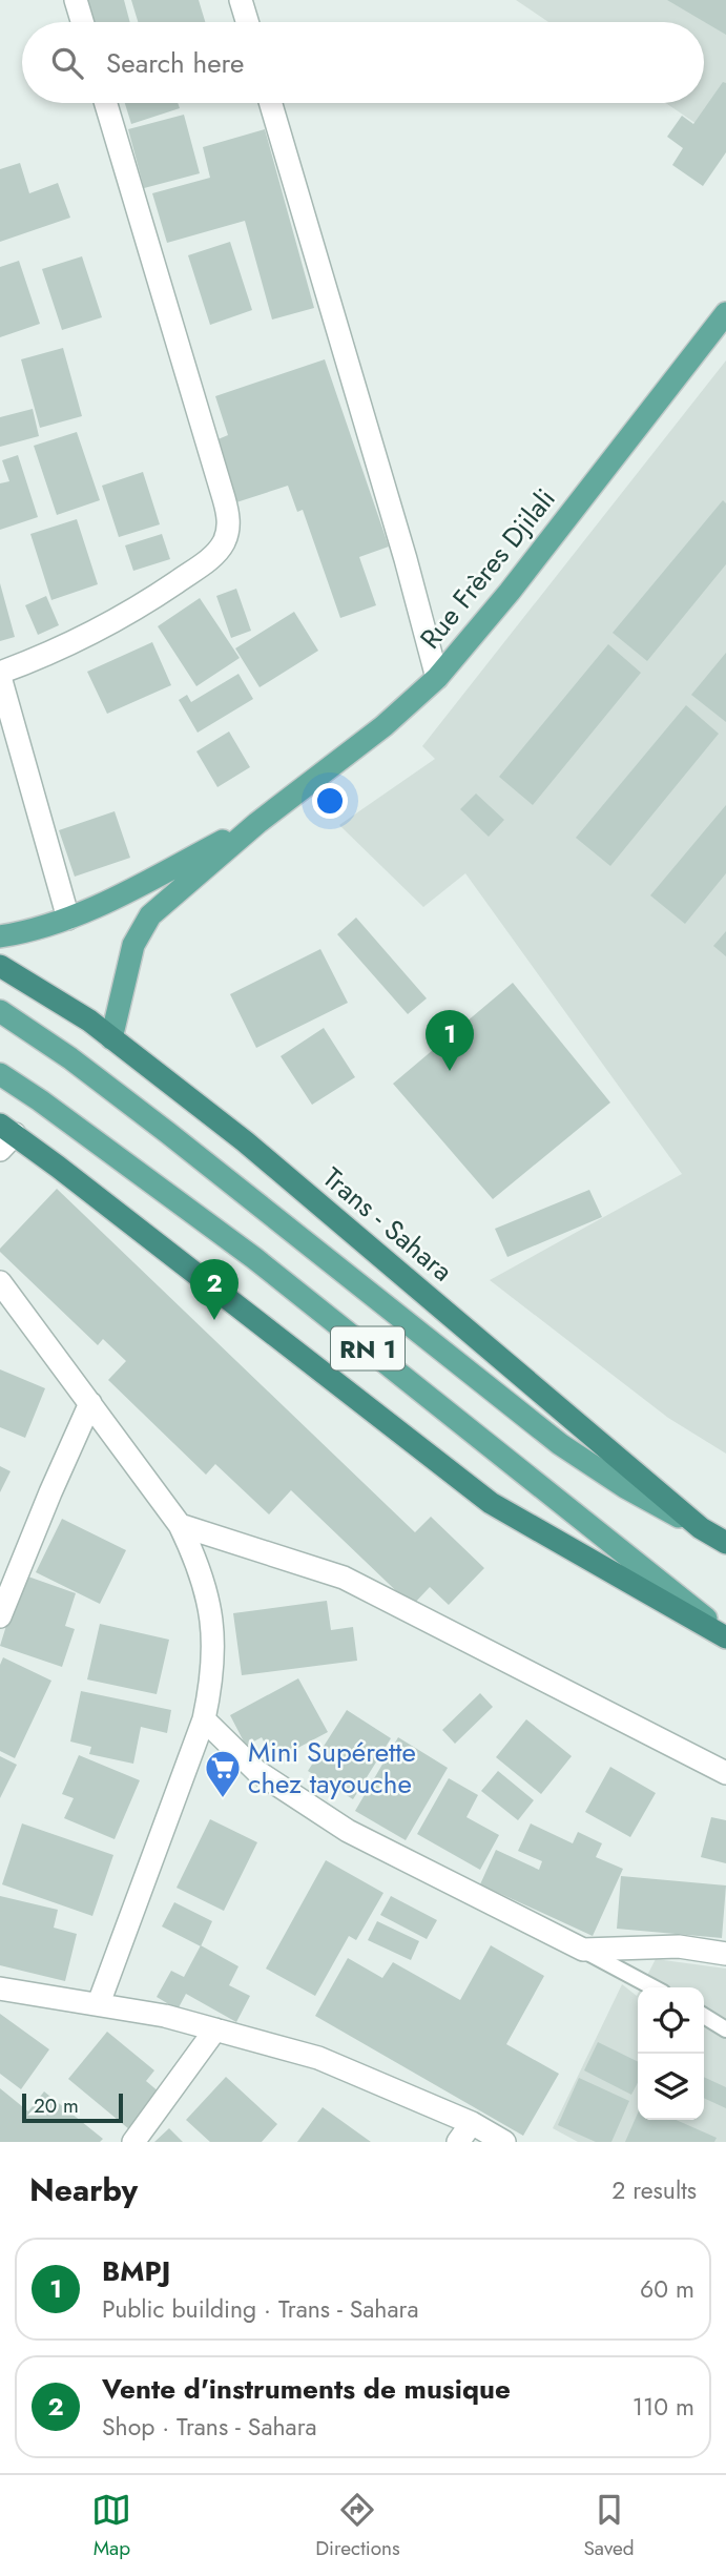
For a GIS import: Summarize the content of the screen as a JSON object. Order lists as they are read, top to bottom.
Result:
{
  "streets": {
    "highway": ["Trans - Sahara", "RN 1"],
    "main road": ["Rue Frères Djilali"]
  },
  "crossings": [
    ["Trans - Sahara", "RN 1"]
  ],
  "places": {
    "supermarket": ["Mini Supérette chez tayouche"]
  },
  "scale_bar": "20 m",
  "page": {
    "search": "Search here",
    "pins": ["1", "2"],
    "scale": "20 m",
    "heading": ["Nearby", "2 results"],
    "list": [
      {
        "mark": "1",
        "name": "BMPJ",
        "note": "Public building · Trans - Sahara",
        "value": "60 m"
      },
      {
        "mark": "2",
        "name": "Vente d'instruments de musique",
        "note": "Shop · Trans - Sahara",
        "value": "110 m"
      }
    ],
    "nav": ["Map", "Directions", "Saved"]
  }
}
